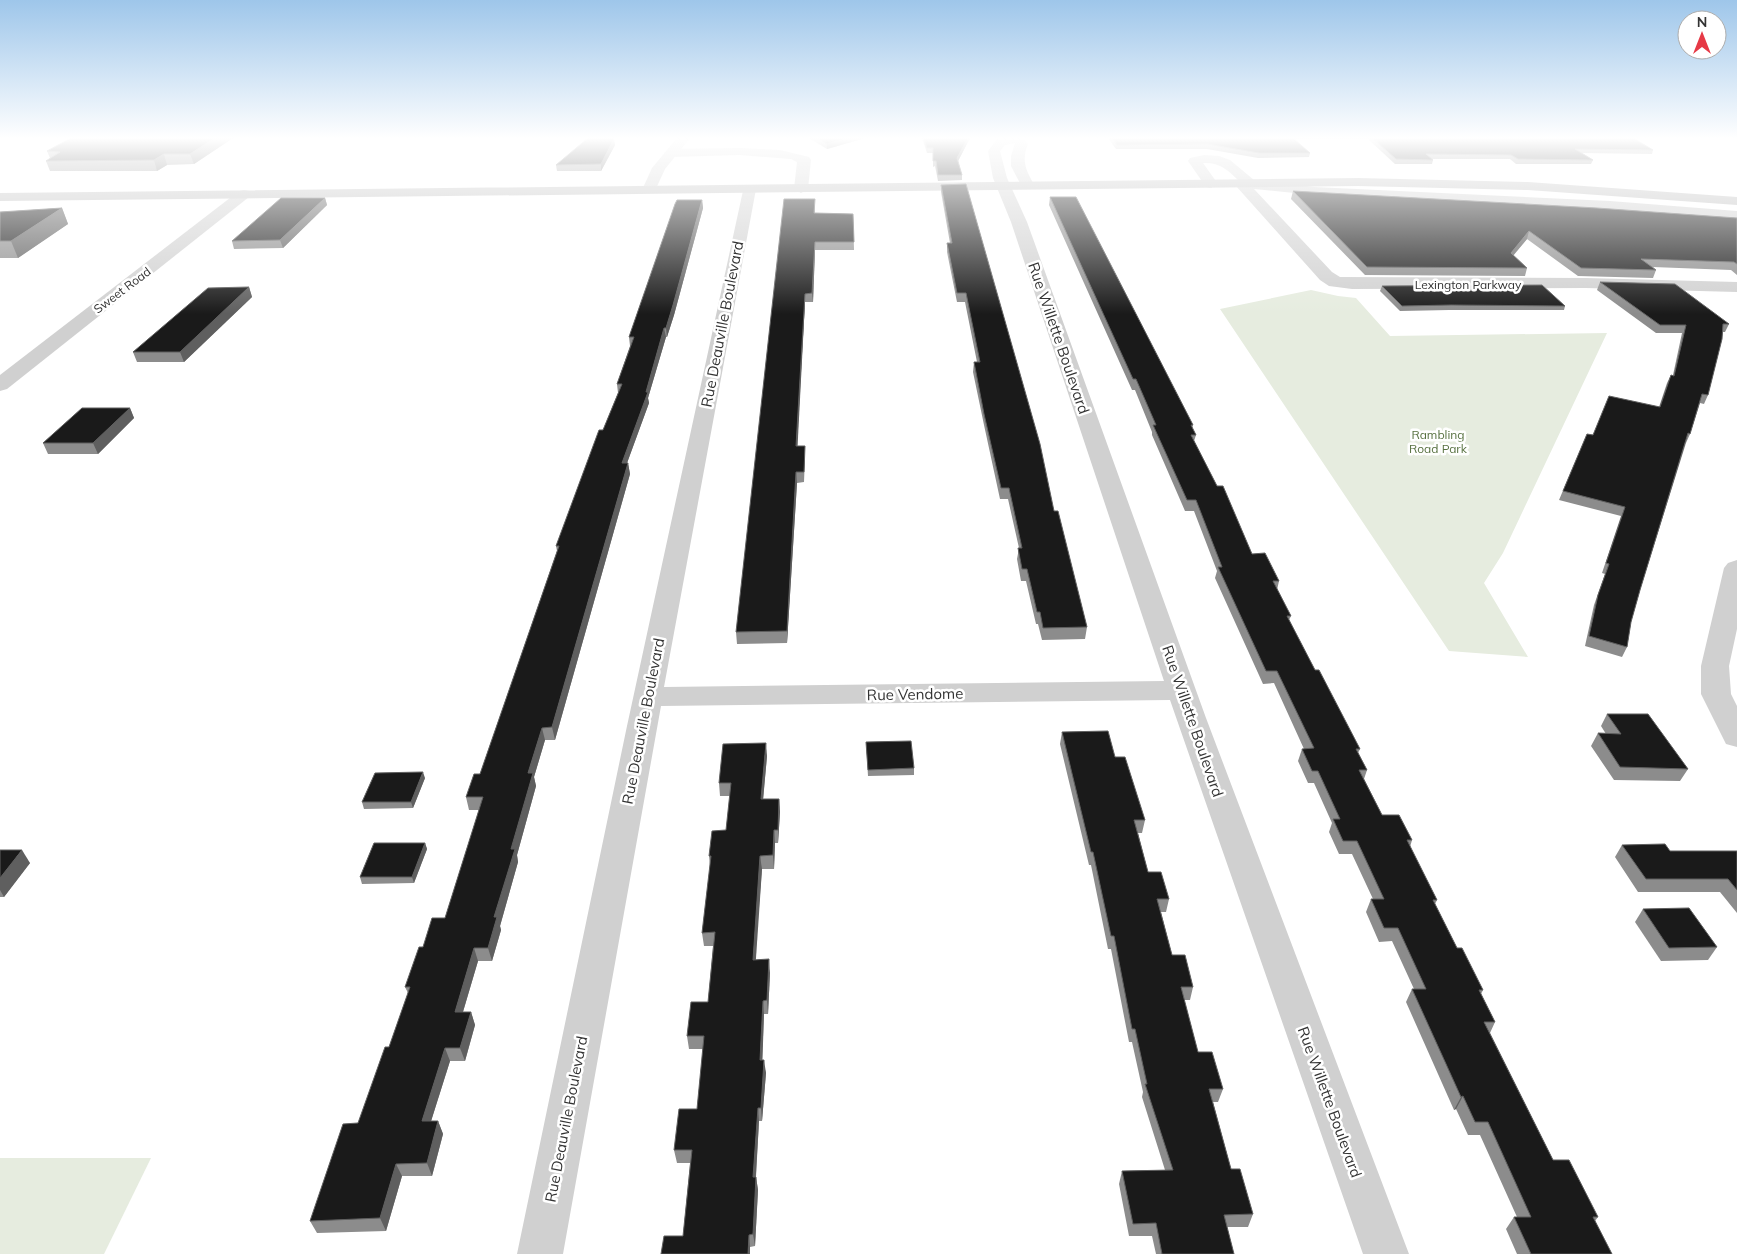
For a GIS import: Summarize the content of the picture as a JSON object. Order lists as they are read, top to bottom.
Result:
{
  "streets": {
    "street": [
      "Lexington Parkway",
      "Sweet Road",
      "Rue Deauville Boulevard",
      "Rue Willette Boulevard",
      "Rue Vendome"
    ]
  },
  "crossings": [
    ["Rue Deauville Boulevard", "Rue Vendome"],
    ["Rue Willette Boulevard", "Rue Vendome"]
  ],
  "parks": ["Rambling Road Park"],
  "north": "top"
}
